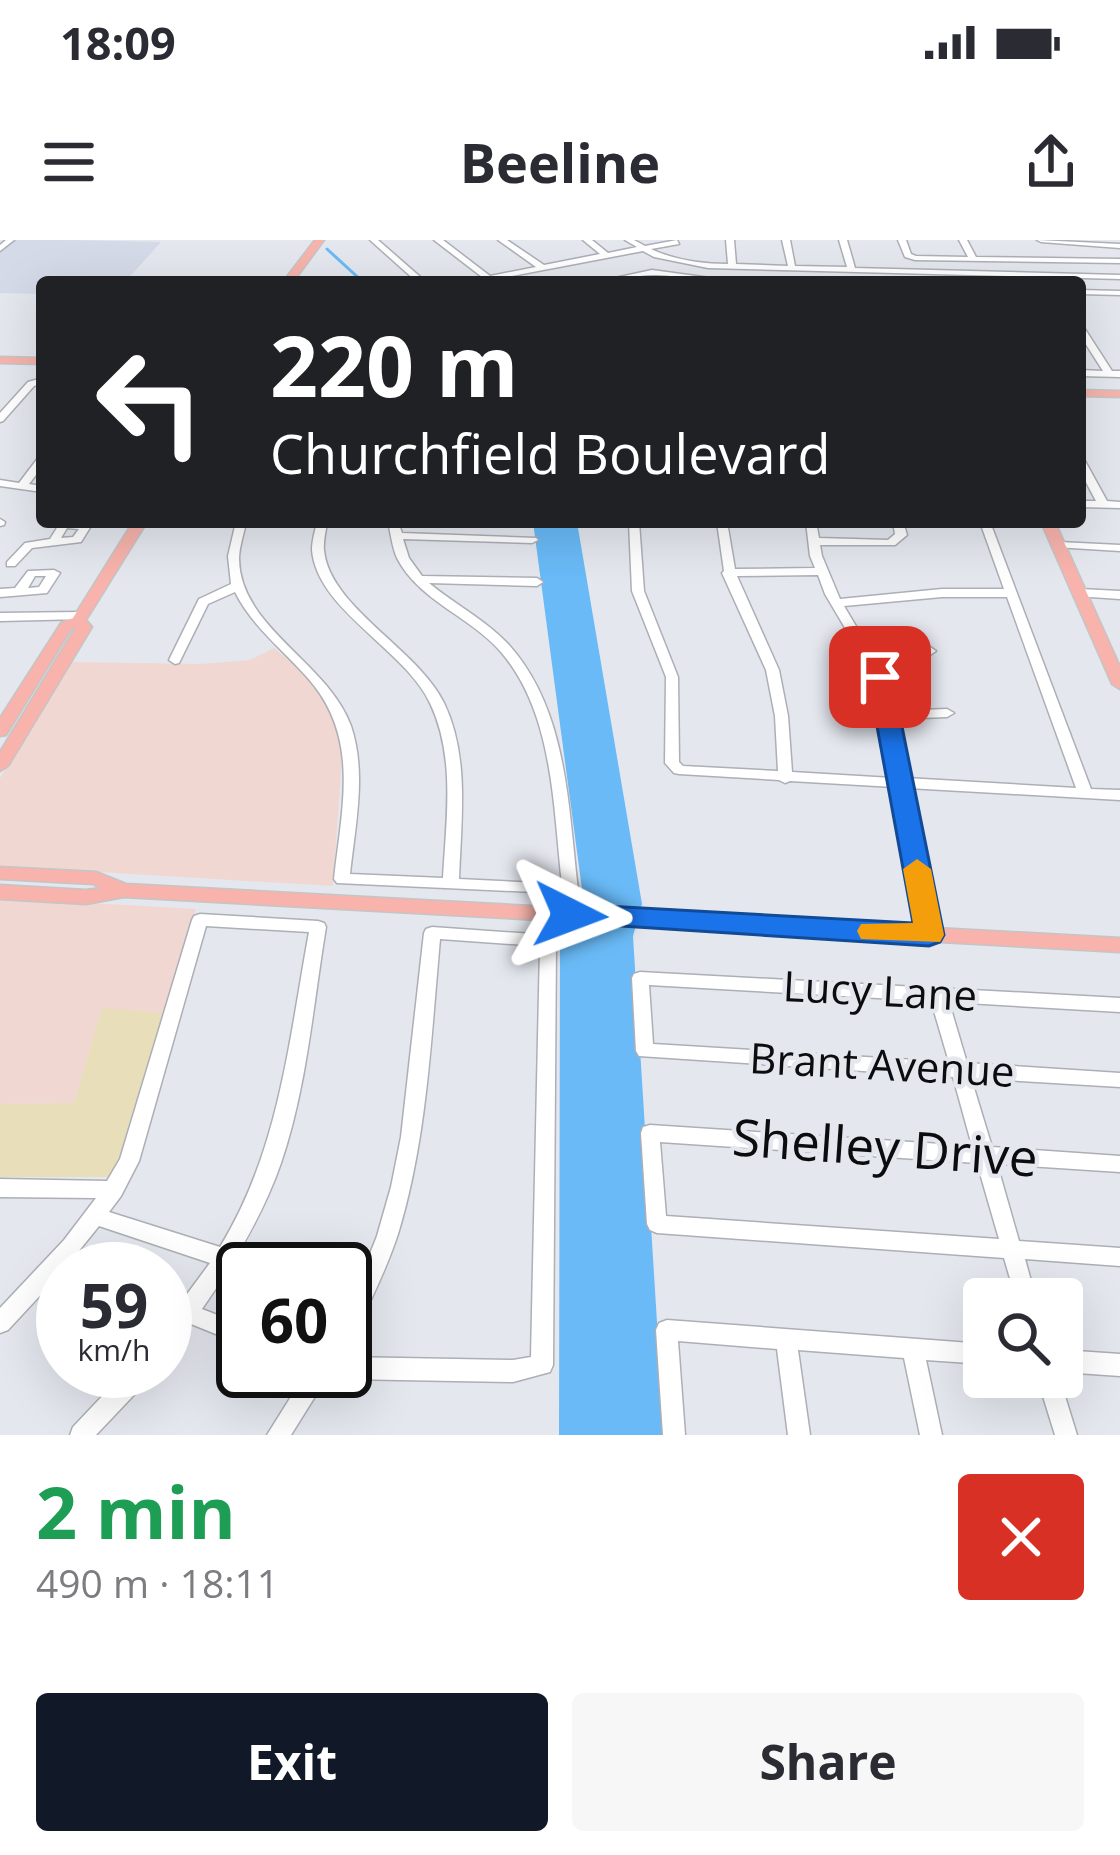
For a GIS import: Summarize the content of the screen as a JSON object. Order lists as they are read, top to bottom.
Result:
{
  "streets": {
    "street": ["Lucy Lane", "Brant Avenue", "Shelley Drive"]
  },
  "crossings": [
    ["Lucy Lane", "Brant Avenue"]
  ],
  "page": {
    "status": "18:09",
    "header": "Beeline",
    "turn": ["220 m", "Churchfield Boulevard"],
    "speed": "59 km/h",
    "limit": "60",
    "heading": ["2 min", "490 m · 18:11"],
    "buttons": ["Exit", "Share"]
  }
}
